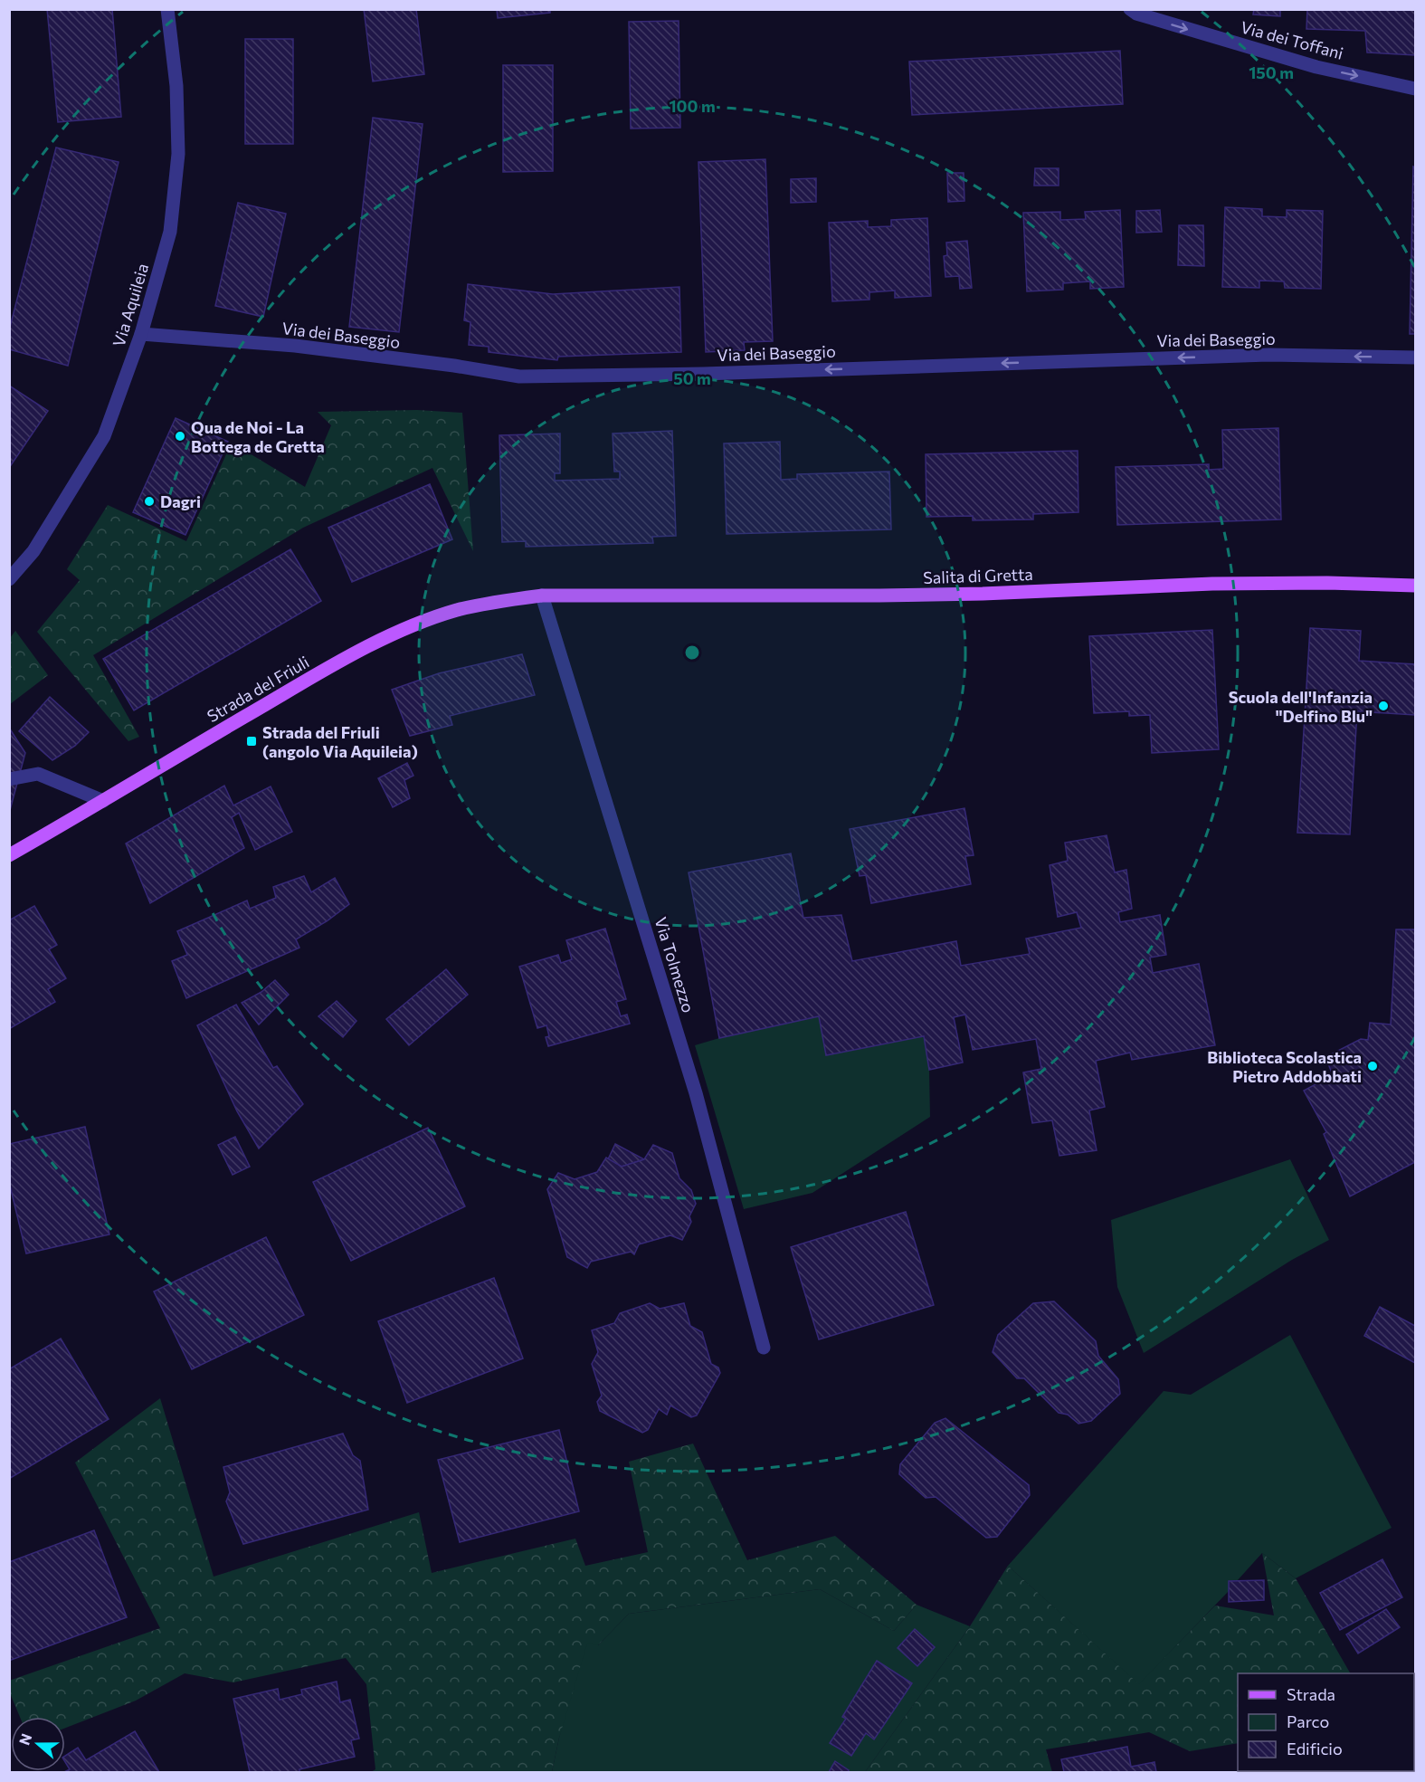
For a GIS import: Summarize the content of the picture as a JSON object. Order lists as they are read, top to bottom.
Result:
{
  "streets": {
    "main road": ["Salita di Gretta", "Strada del Friuli"],
    "street": [
      "Via dei Toffani",
      "Via Aquileia",
      "Via dei Baseggio",
      "Via Tolmezzo"
    ]
  },
  "crossings": [
    ["Via Aquileia", "Via dei Baseggio"],
    ["Salita di Gretta", "Strada del Friuli"],
    ["Salita di Gretta", "Via Tolmezzo"],
    ["Strada del Friuli", "Via Tolmezzo"]
  ],
  "one_way": ["Via dei Toffani", "Via dei Baseggio"],
  "places": {
    "other": [
      "Qua de Noi - La Bottega de Gretta",
      "Dagri",
      "Scuola dell'Infanzia \"Delfino Blu\"",
      "Biblioteca Scolastica Pietro Addobbati"
    ],
    "transit": ["Strada del Friuli (angolo Via Aquileia)"]
  },
  "legend": ["Strada", "Parco", "Edificio"],
  "north": "left",
  "rings": ["150 m", "100 m", "50 m"]
}
